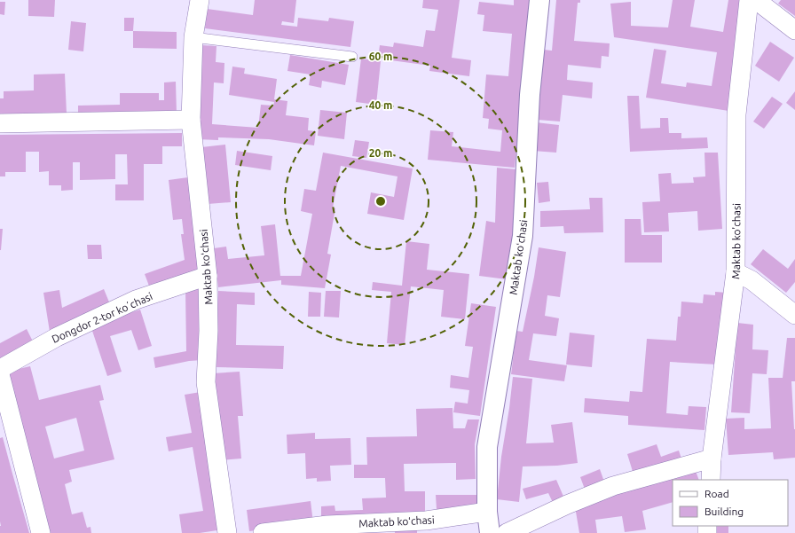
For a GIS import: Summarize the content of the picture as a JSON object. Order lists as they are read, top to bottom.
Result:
{
  "streets": {
    "street": ["Maktab ko'chasi", "Maktab koʻchasi", "Dongdor 2-tor koʼchasi"]
  },
  "crossings": [
    ["Maktab koʻchasi", "Dongdor 2-tor koʼchasi"]
  ],
  "legend": ["Road", "Building"],
  "rings": ["60 m", "40 m", "20 m"]
}
